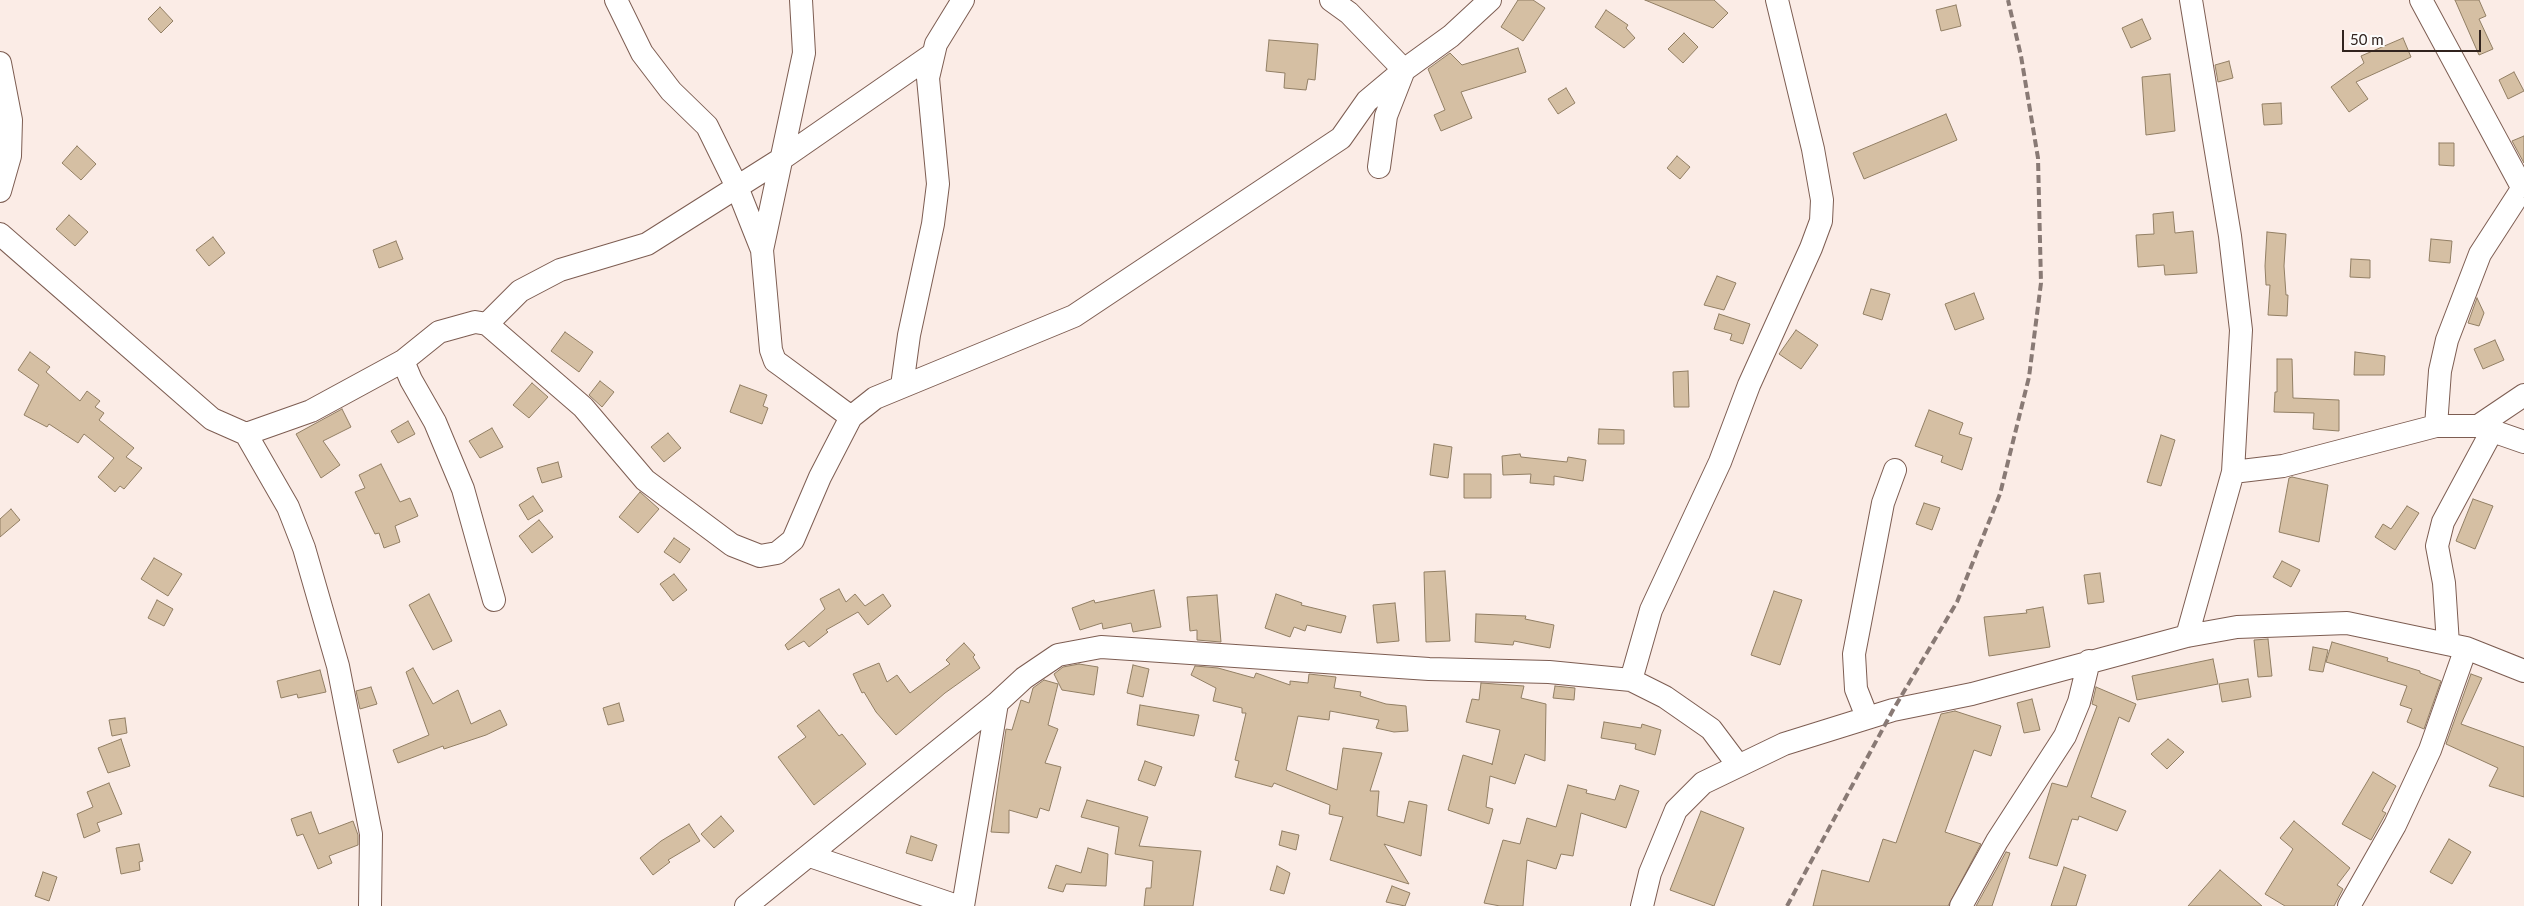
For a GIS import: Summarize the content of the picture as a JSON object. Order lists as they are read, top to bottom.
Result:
{
  "scale_bar": "50 m"
}
